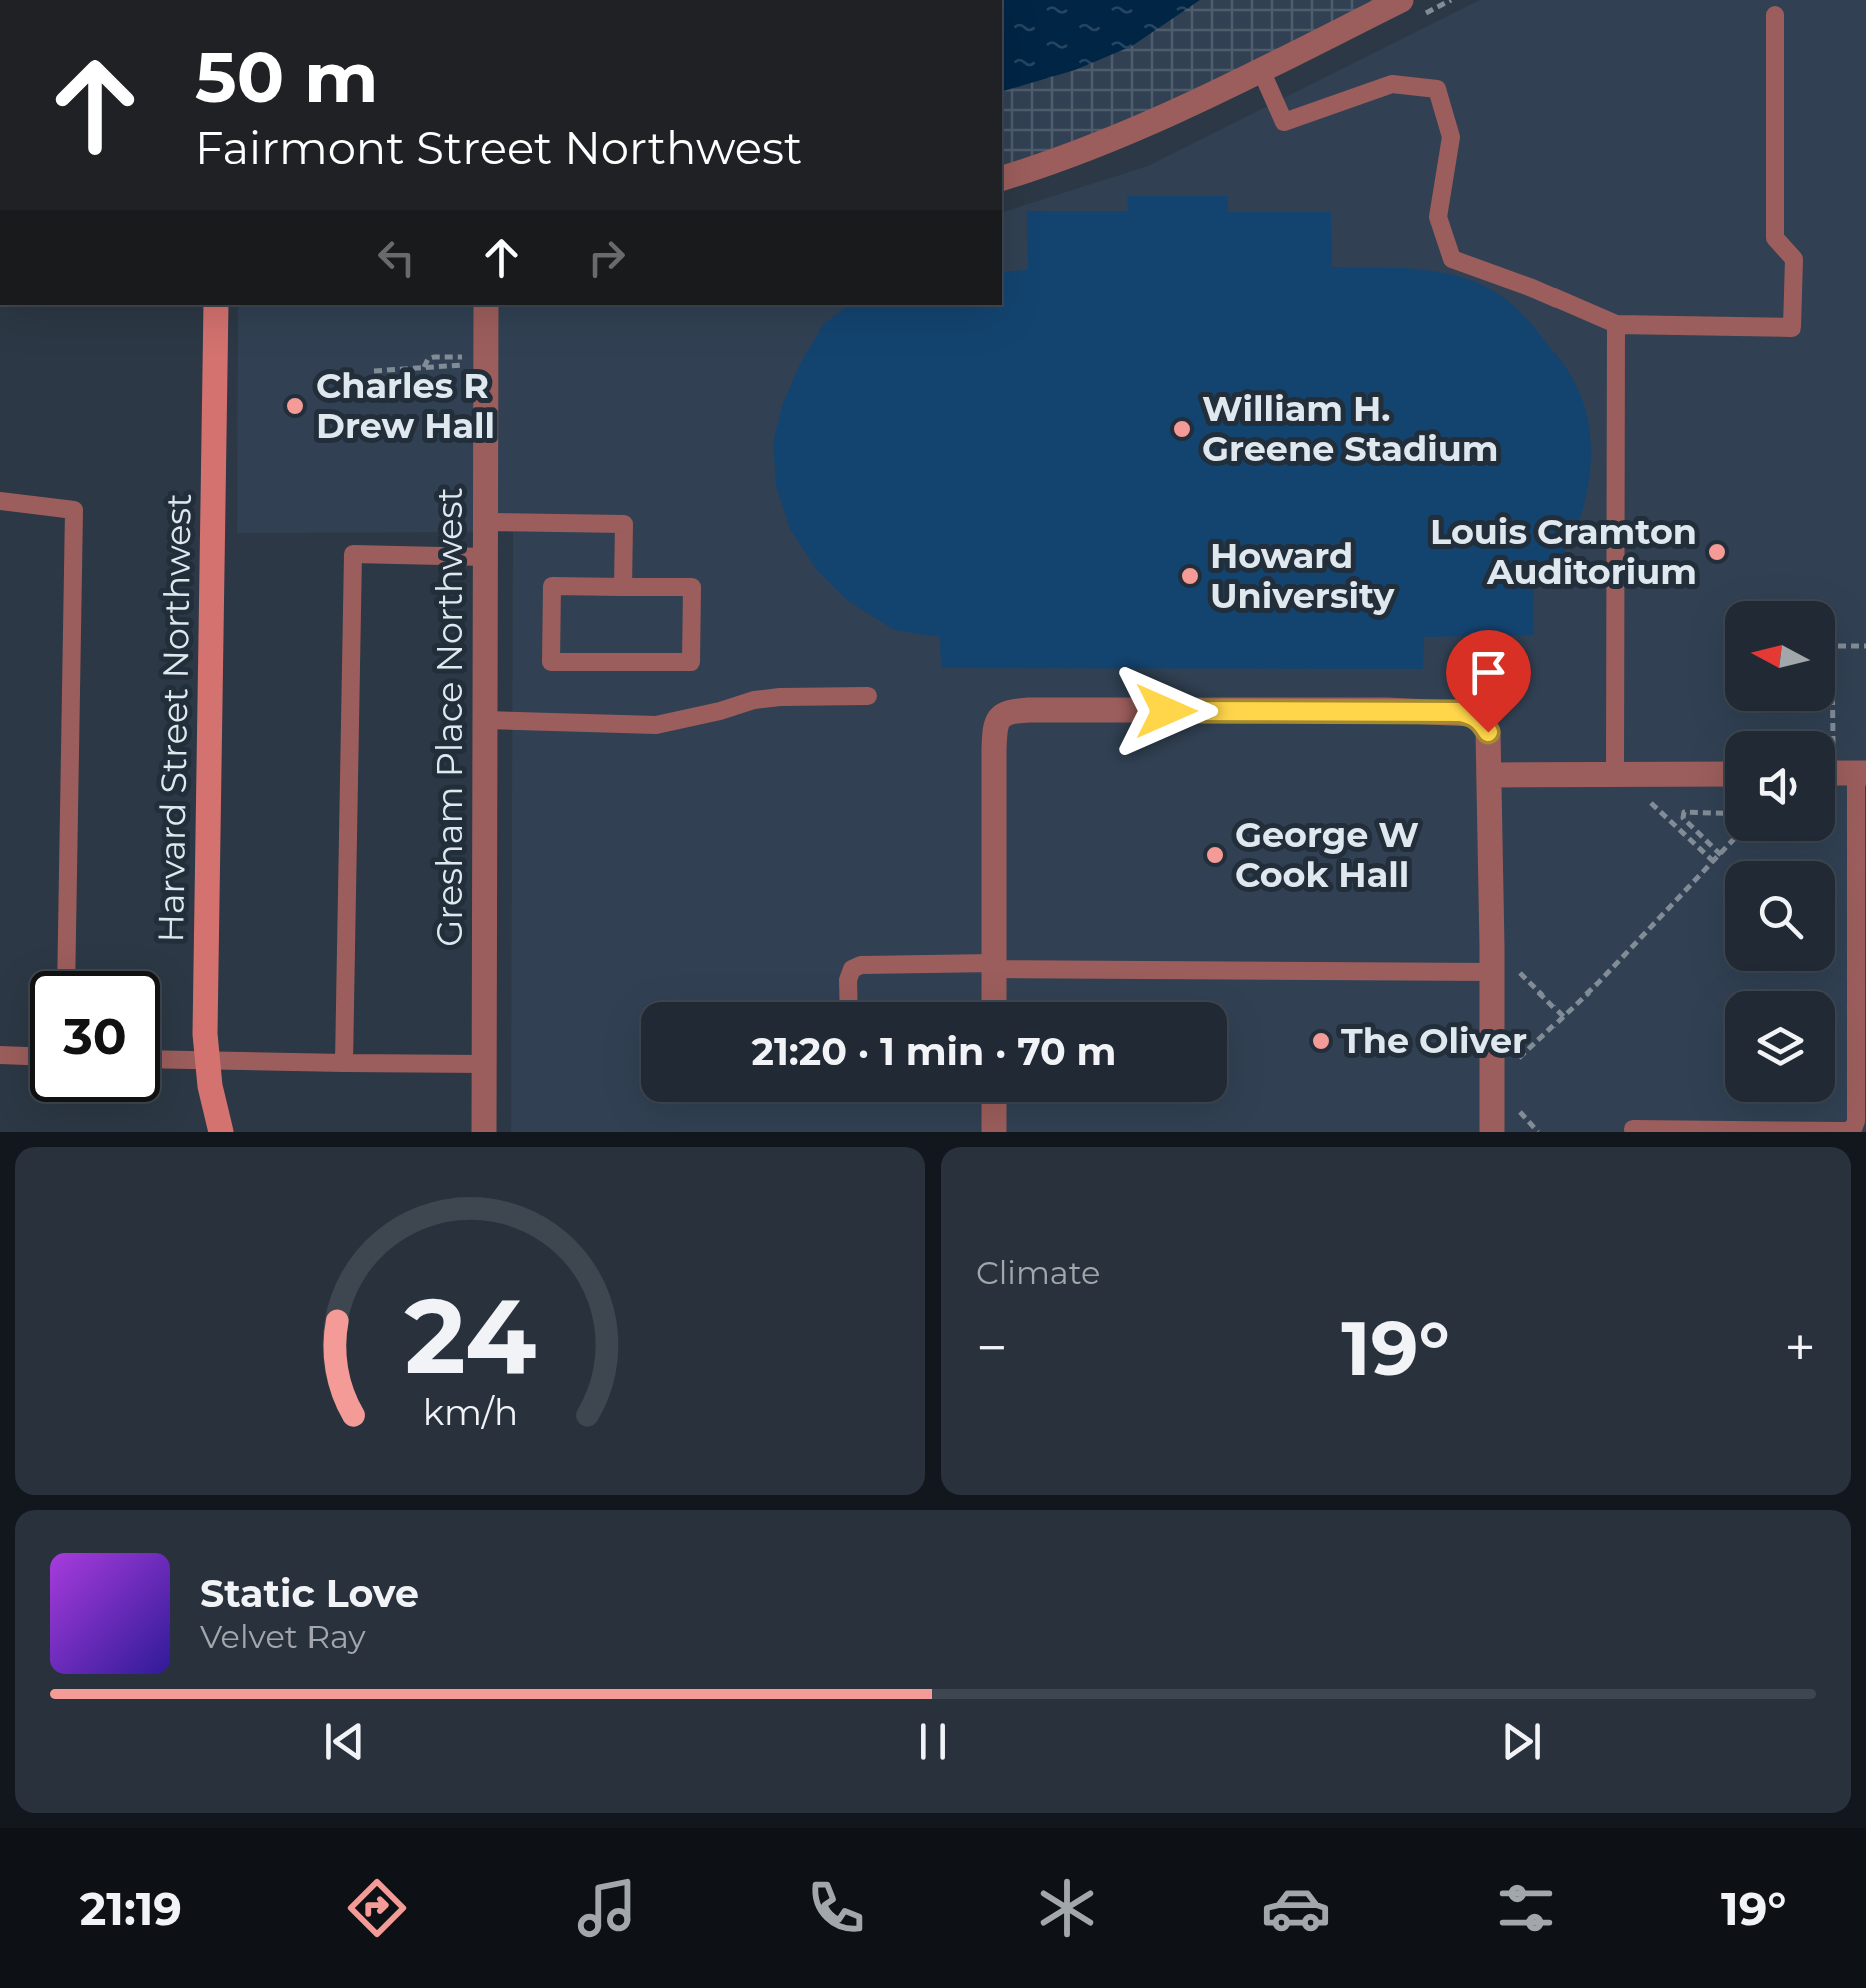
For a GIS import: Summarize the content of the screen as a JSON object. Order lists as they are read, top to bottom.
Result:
{
  "streets": {
    "main road": ["Harvard Street Northwest"],
    "street": ["Gresham Place Northwest"]
  },
  "places": [
    "Charles R Drew Hall",
    "William H. Greene Stadium",
    "Louis Cramton Auditorium",
    "Howard University",
    "George W Cook Hall",
    "The Oliver"
  ],
  "north": "left",
  "page": {
    "turn": ["50 m", "Fairmont Street Northwest"],
    "limit": "30",
    "trip": "21:20 · 1 min · 70 m",
    "tile": "Climate",
    "heat": ["−", "19°", "+"],
    "song": ["Static Love", "Velvet Ray"],
    "tabs": ["21:19", "19°"],
    "gauge": ["24", "km/h"]
  }
}
